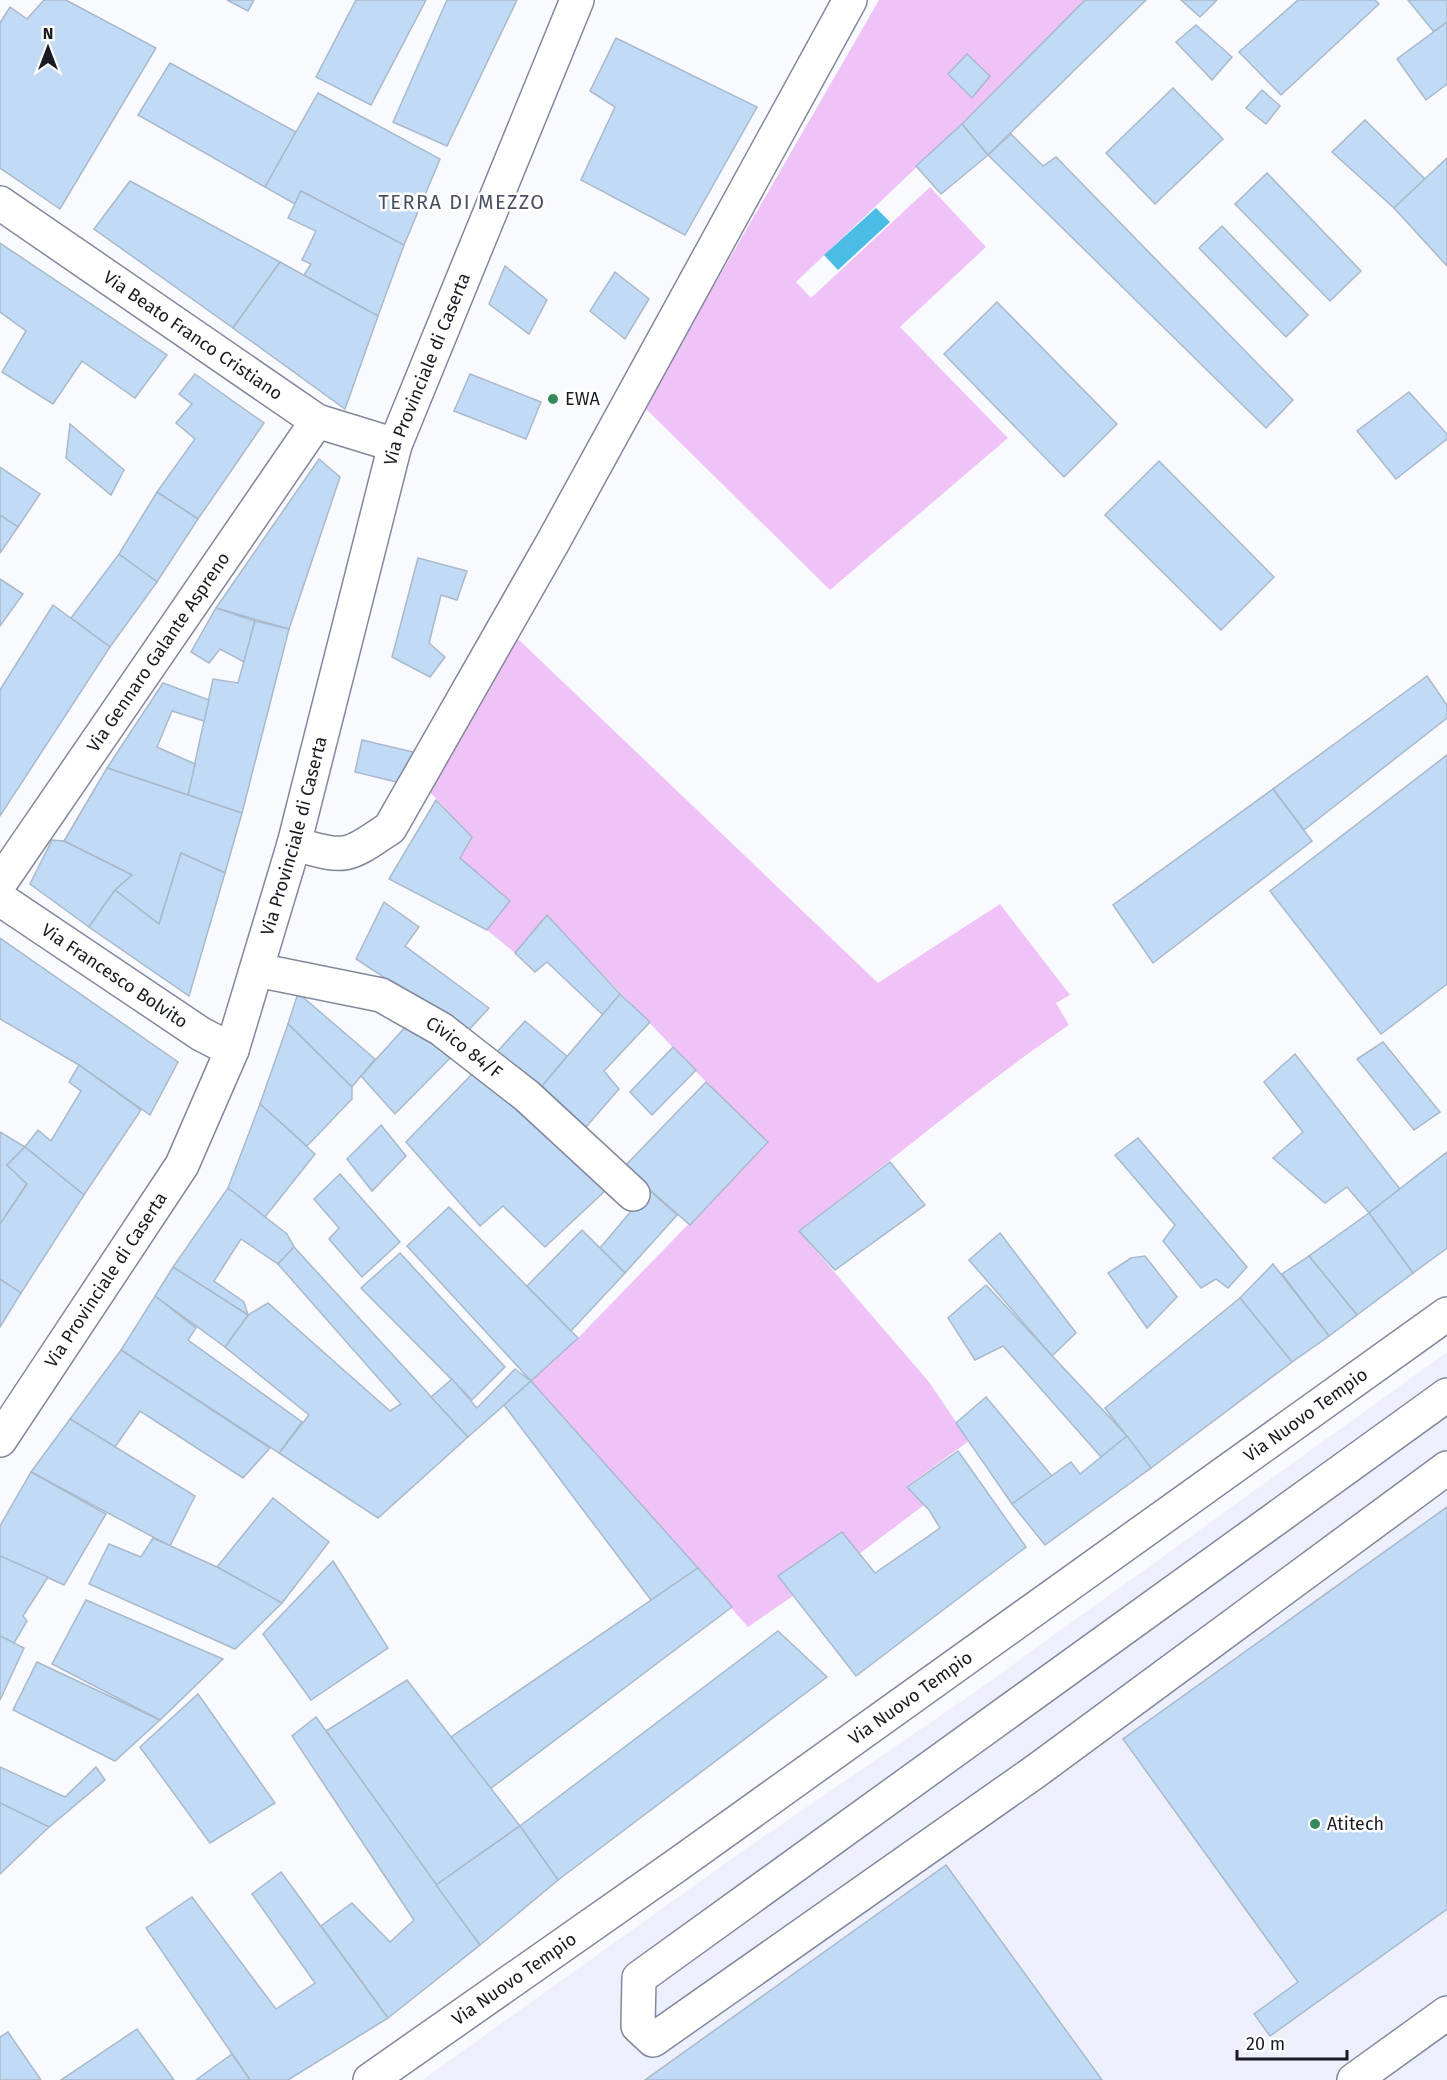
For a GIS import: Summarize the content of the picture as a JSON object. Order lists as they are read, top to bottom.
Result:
{
  "streets": {
    "street": [
      "Via Beato Franco Cristiano",
      "Via Provinciale di Caserta",
      "Via Gennaro Galante Aspreno",
      "Via Francesco Bolvito",
      "Civico 84/F",
      "Via Nuovo Tempio"
    ]
  },
  "crossings": [
    ["Via Beato Franco Cristiano", "Via Provinciale di Caserta"],
    ["Via Beato Franco Cristiano", "Via Gennaro Galante Aspreno"],
    ["Via Provinciale di Caserta", "Via Francesco Bolvito"],
    ["Via Provinciale di Caserta", "Civico 84/F"]
  ],
  "districts": ["TERRA DI MEZZO"],
  "places": ["EWA", "Atitech"],
  "scale_bar": "20 m",
  "north": "top"
}
